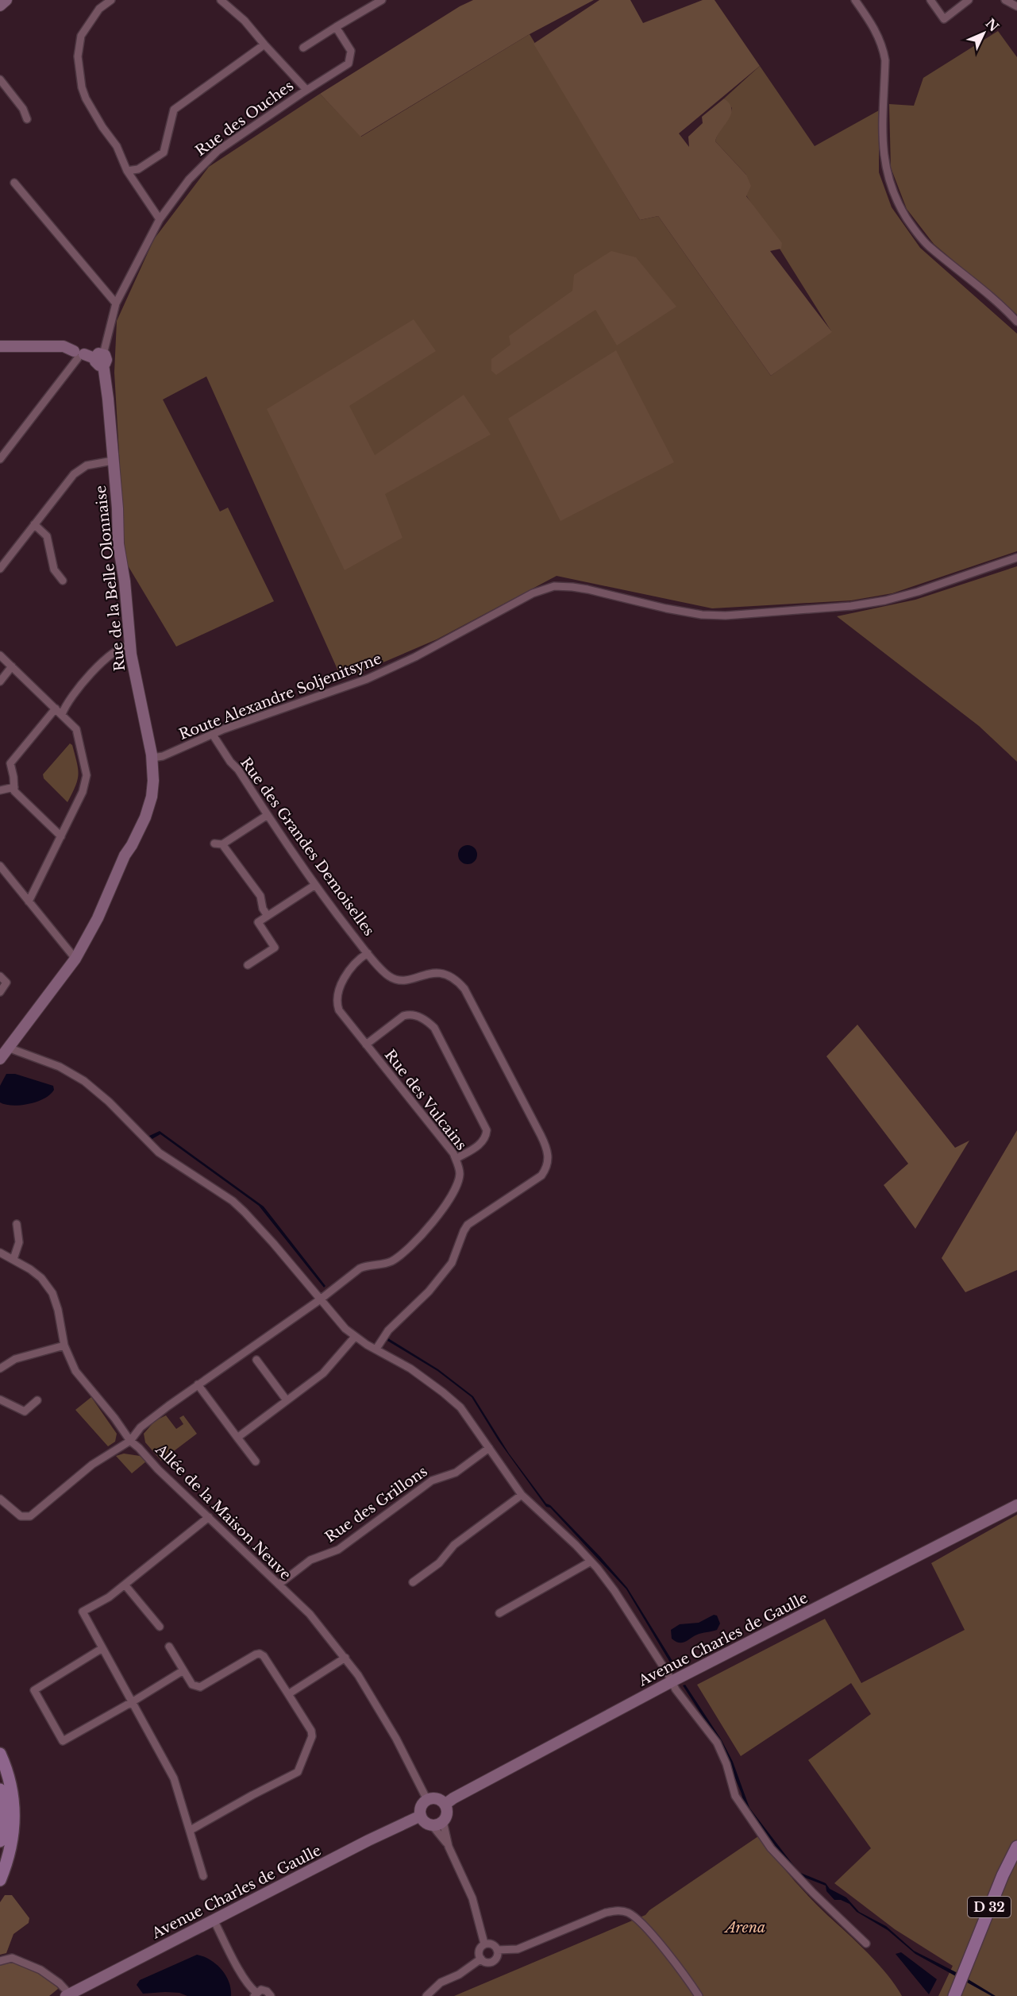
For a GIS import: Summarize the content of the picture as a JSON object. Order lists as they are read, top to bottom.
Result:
{
  "streets": {
    "main road": ["Rue de la Belle Olonnaise", "Avenue Charles de Gaulle", "D 32"],
    "street": [
      "Rue des Ouches",
      "Route Alexandre Soljenitsyne",
      "Rue des Grandes Demoiselles",
      "Rue des Vulcains",
      "Rue des Grillons",
      "Allée de la Maison Neuve"
    ]
  },
  "crossings": [
    ["Rue des Ouches", "Rue de la Belle Olonnaise"],
    ["Rue de la Belle Olonnaise", "Route Alexandre Soljenitsyne"],
    ["Route Alexandre Soljenitsyne", "Rue des Grandes Demoiselles"],
    ["Rue des Grandes Demoiselles", "Rue des Vulcains"],
    ["Rue des Grillons", "Allée de la Maison Neuve"],
    ["Allée de la Maison Neuve", "Avenue Charles de Gaulle"]
  ],
  "parks": ["Arena"],
  "north": "top right"
}
